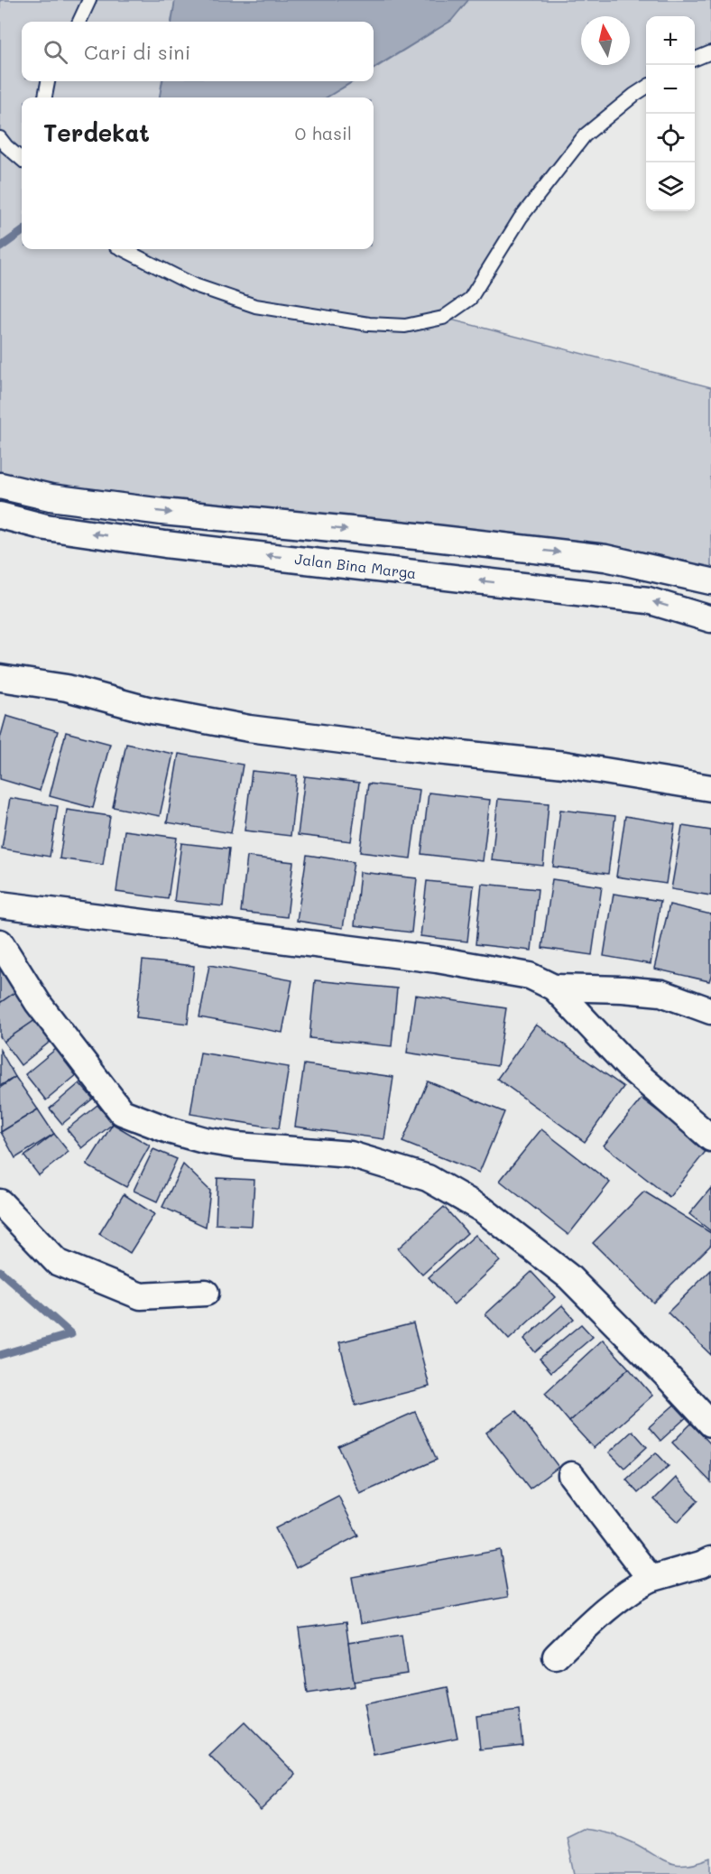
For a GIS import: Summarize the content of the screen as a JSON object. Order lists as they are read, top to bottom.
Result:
{
  "streets": {
    "street": ["Jalan Bina Marga"]
  },
  "north": "top",
  "page": {
    "map_buttons": ["+", "−"],
    "search": "Cari di sini",
    "heading": ["Terdekat", "0 hasil"]
  }
}
